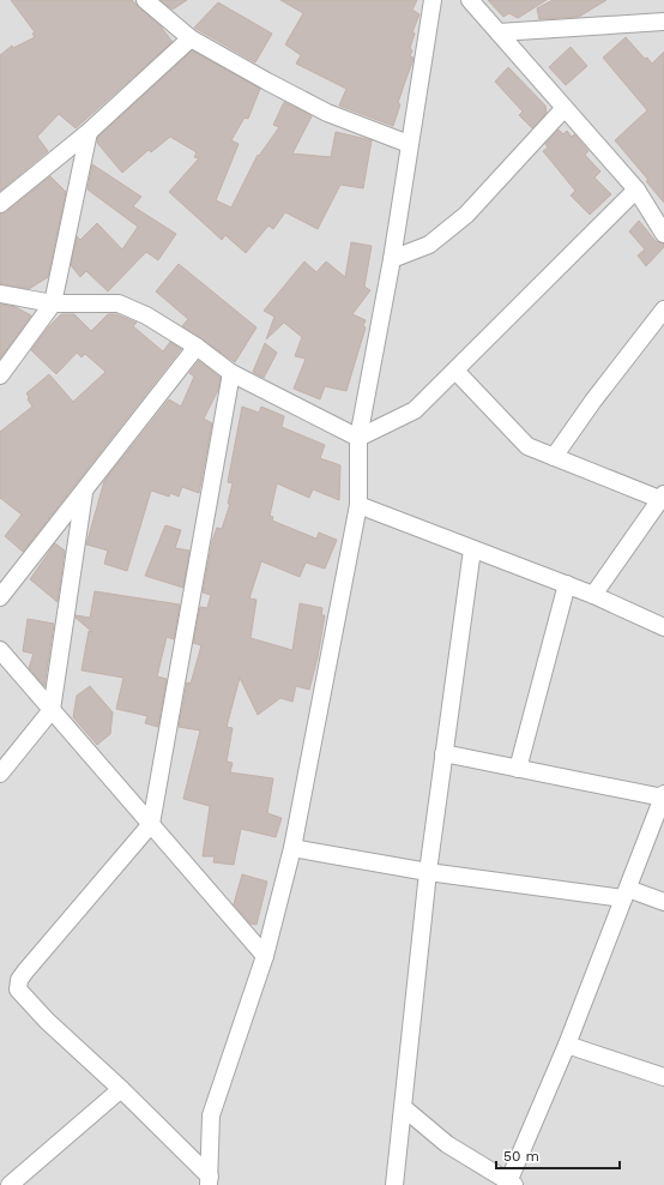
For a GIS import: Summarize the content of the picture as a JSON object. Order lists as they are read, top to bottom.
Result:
{
  "scale_bar": "50 m"
}
